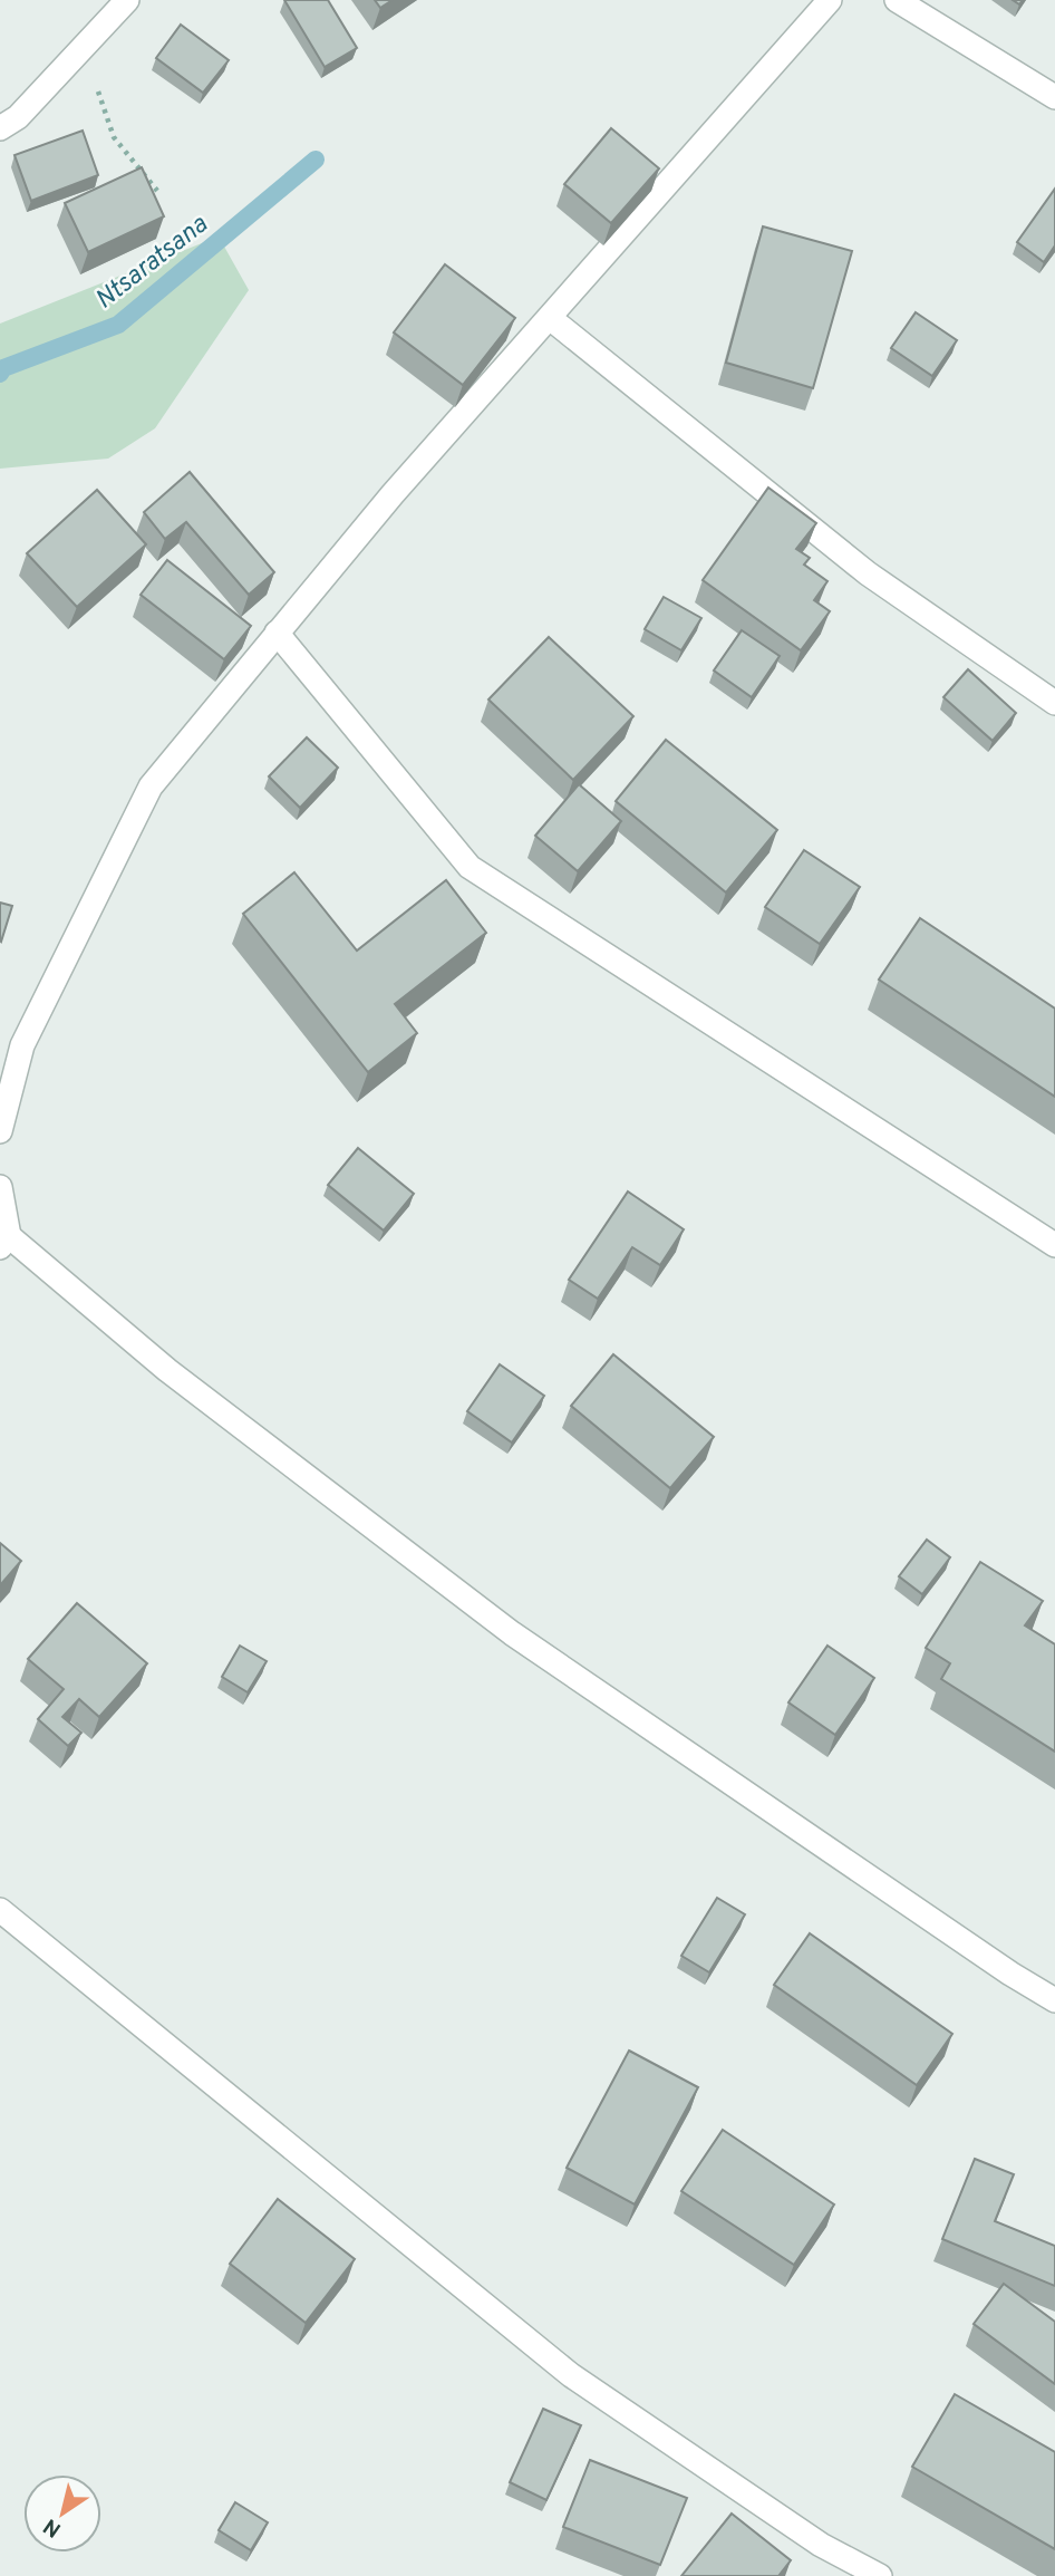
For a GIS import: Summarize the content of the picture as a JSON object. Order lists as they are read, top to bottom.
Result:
{
  "water": ["Ntsaratsana"],
  "north": "bottom left"
}
